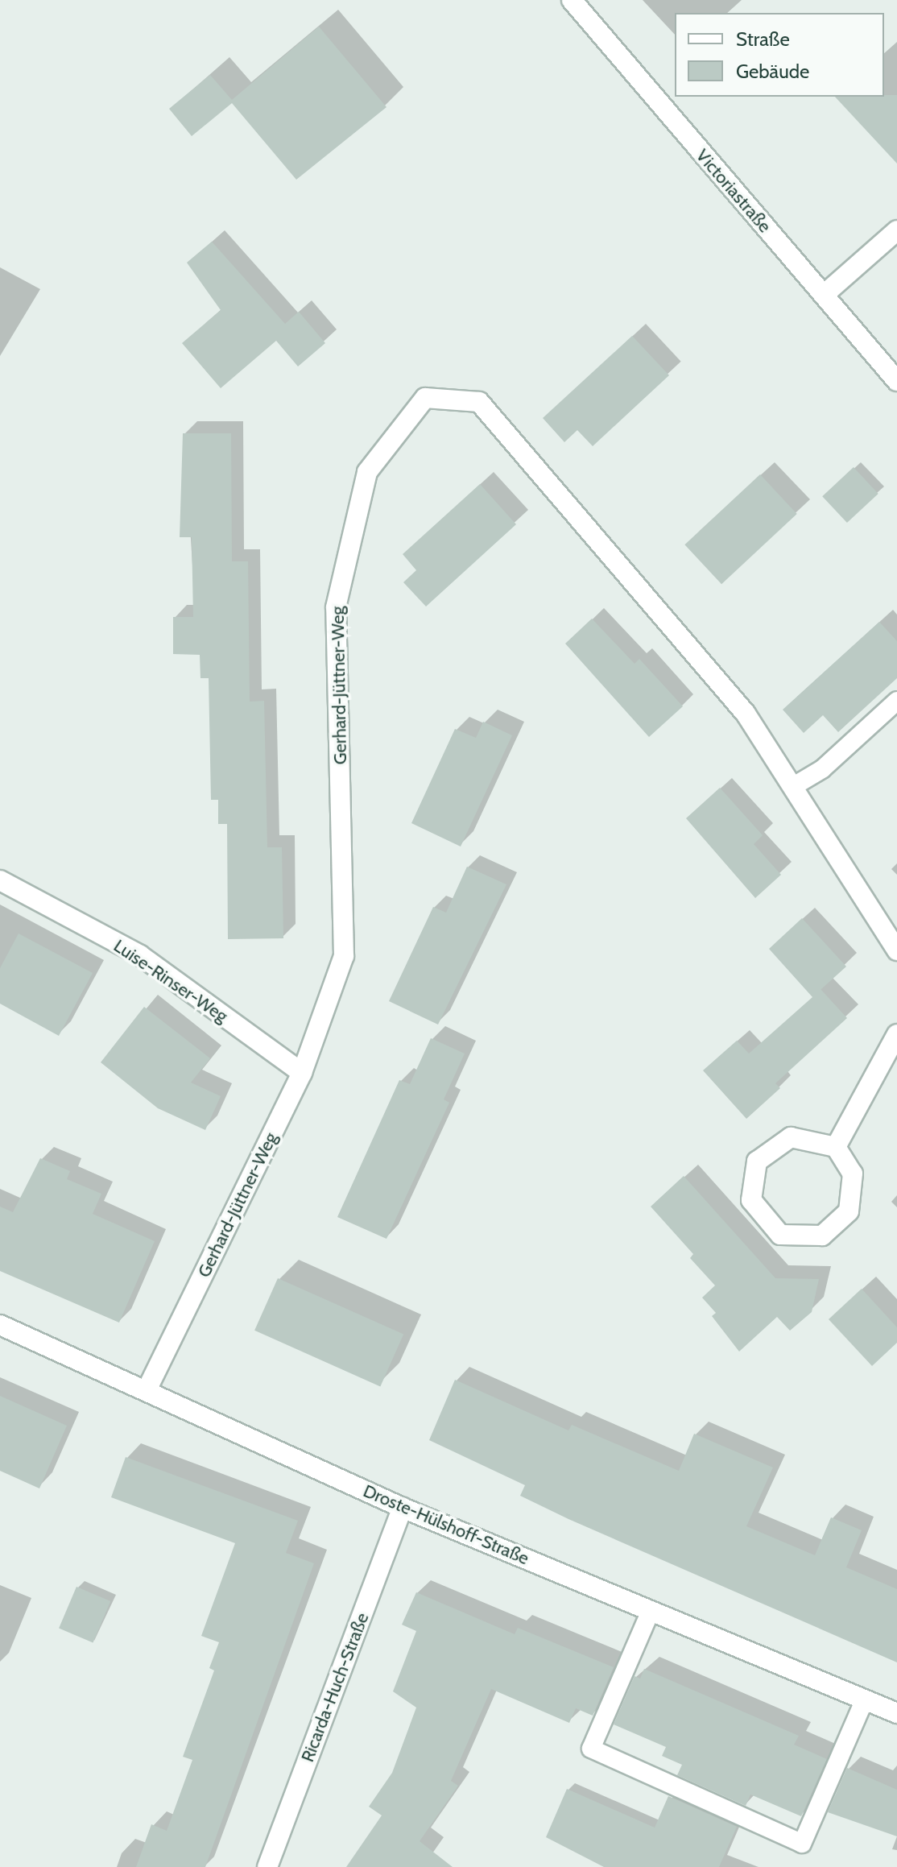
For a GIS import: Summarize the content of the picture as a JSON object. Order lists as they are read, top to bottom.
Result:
{
  "streets": {
    "street": [
      "Victoriastraße",
      "Gerhard-Jüttner-Weg",
      "Luise-Rinser-Weg",
      "Droste-Hülshoff-Straße",
      "Ricarda-Huch-Straße"
    ]
  },
  "crossings": [
    ["Gerhard-Jüttner-Weg", "Luise-Rinser-Weg"],
    ["Gerhard-Jüttner-Weg", "Droste-Hülshoff-Straße"],
    ["Droste-Hülshoff-Straße", "Ricarda-Huch-Straße"]
  ],
  "legend": ["Straße", "Gebäude"]
}
